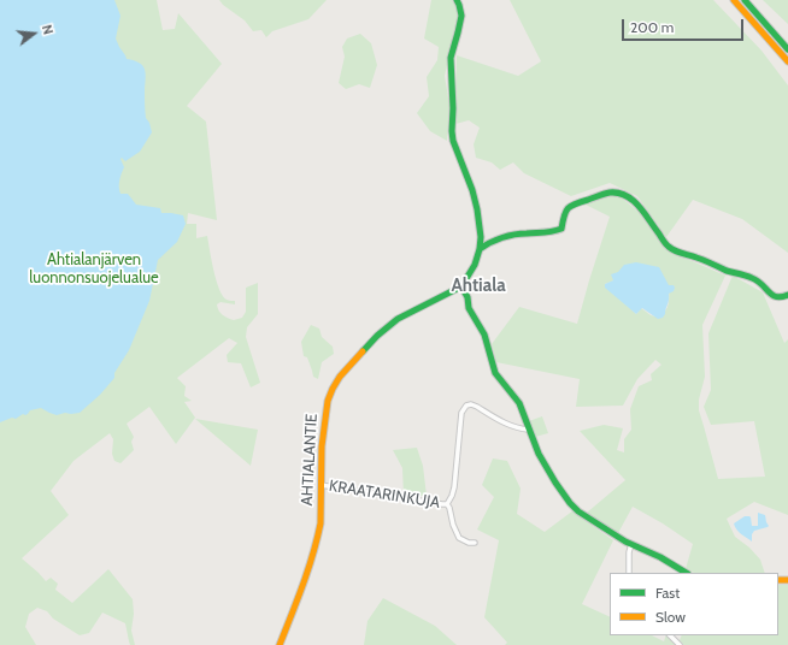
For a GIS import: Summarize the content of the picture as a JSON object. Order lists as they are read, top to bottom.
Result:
{
  "streets": {
    "main road": ["AHTIALANTIE"],
    "street": ["KRAATARINKUJA"]
  },
  "crossings": [
    ["AHTIALANTIE", "KRAATARINKUJA"]
  ],
  "districts": ["Ahtiala"],
  "parks": ["Ahtialanjärven luonnonsuojelualue"],
  "legend": ["Fast", "Slow"],
  "scale_bar": "200 m",
  "north": "right"
}
